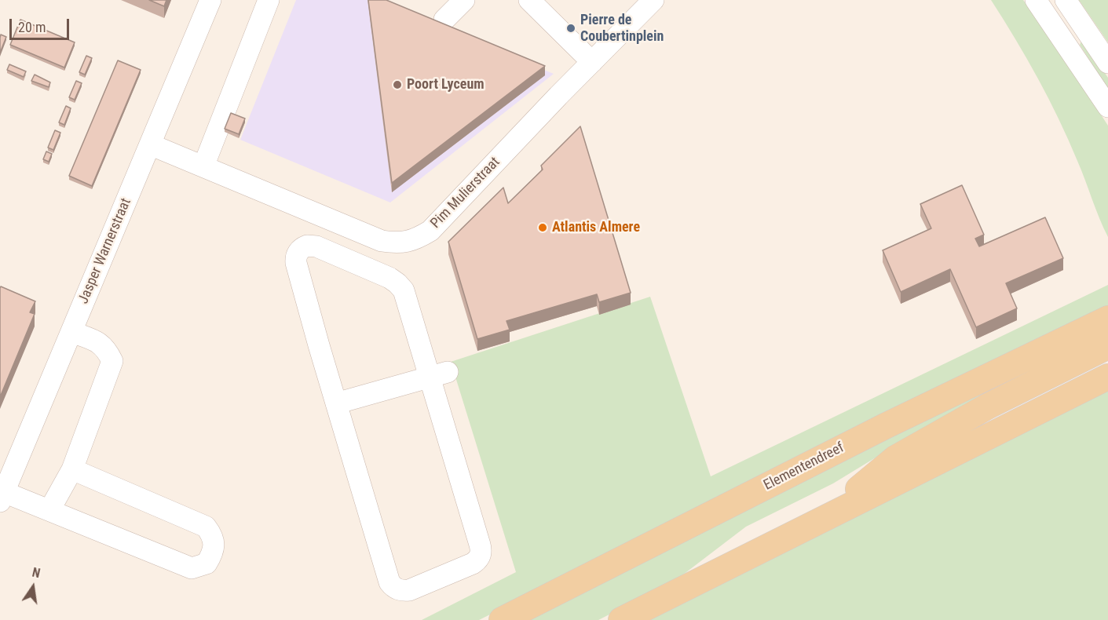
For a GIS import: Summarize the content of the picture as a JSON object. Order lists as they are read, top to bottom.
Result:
{
  "streets": {
    "main road": ["Elementendreef"],
    "street": ["Pim Mulierstraat", "Jasper Warnerstraat"]
  },
  "crossings": [
    ["Pim Mulierstraat", "Jasper Warnerstraat"]
  ],
  "places": ["Pierre de Coubertinplein", "Poort Lyceum", "Atlantis Almere"],
  "scale_bar": "20 m",
  "north": "top"
}
